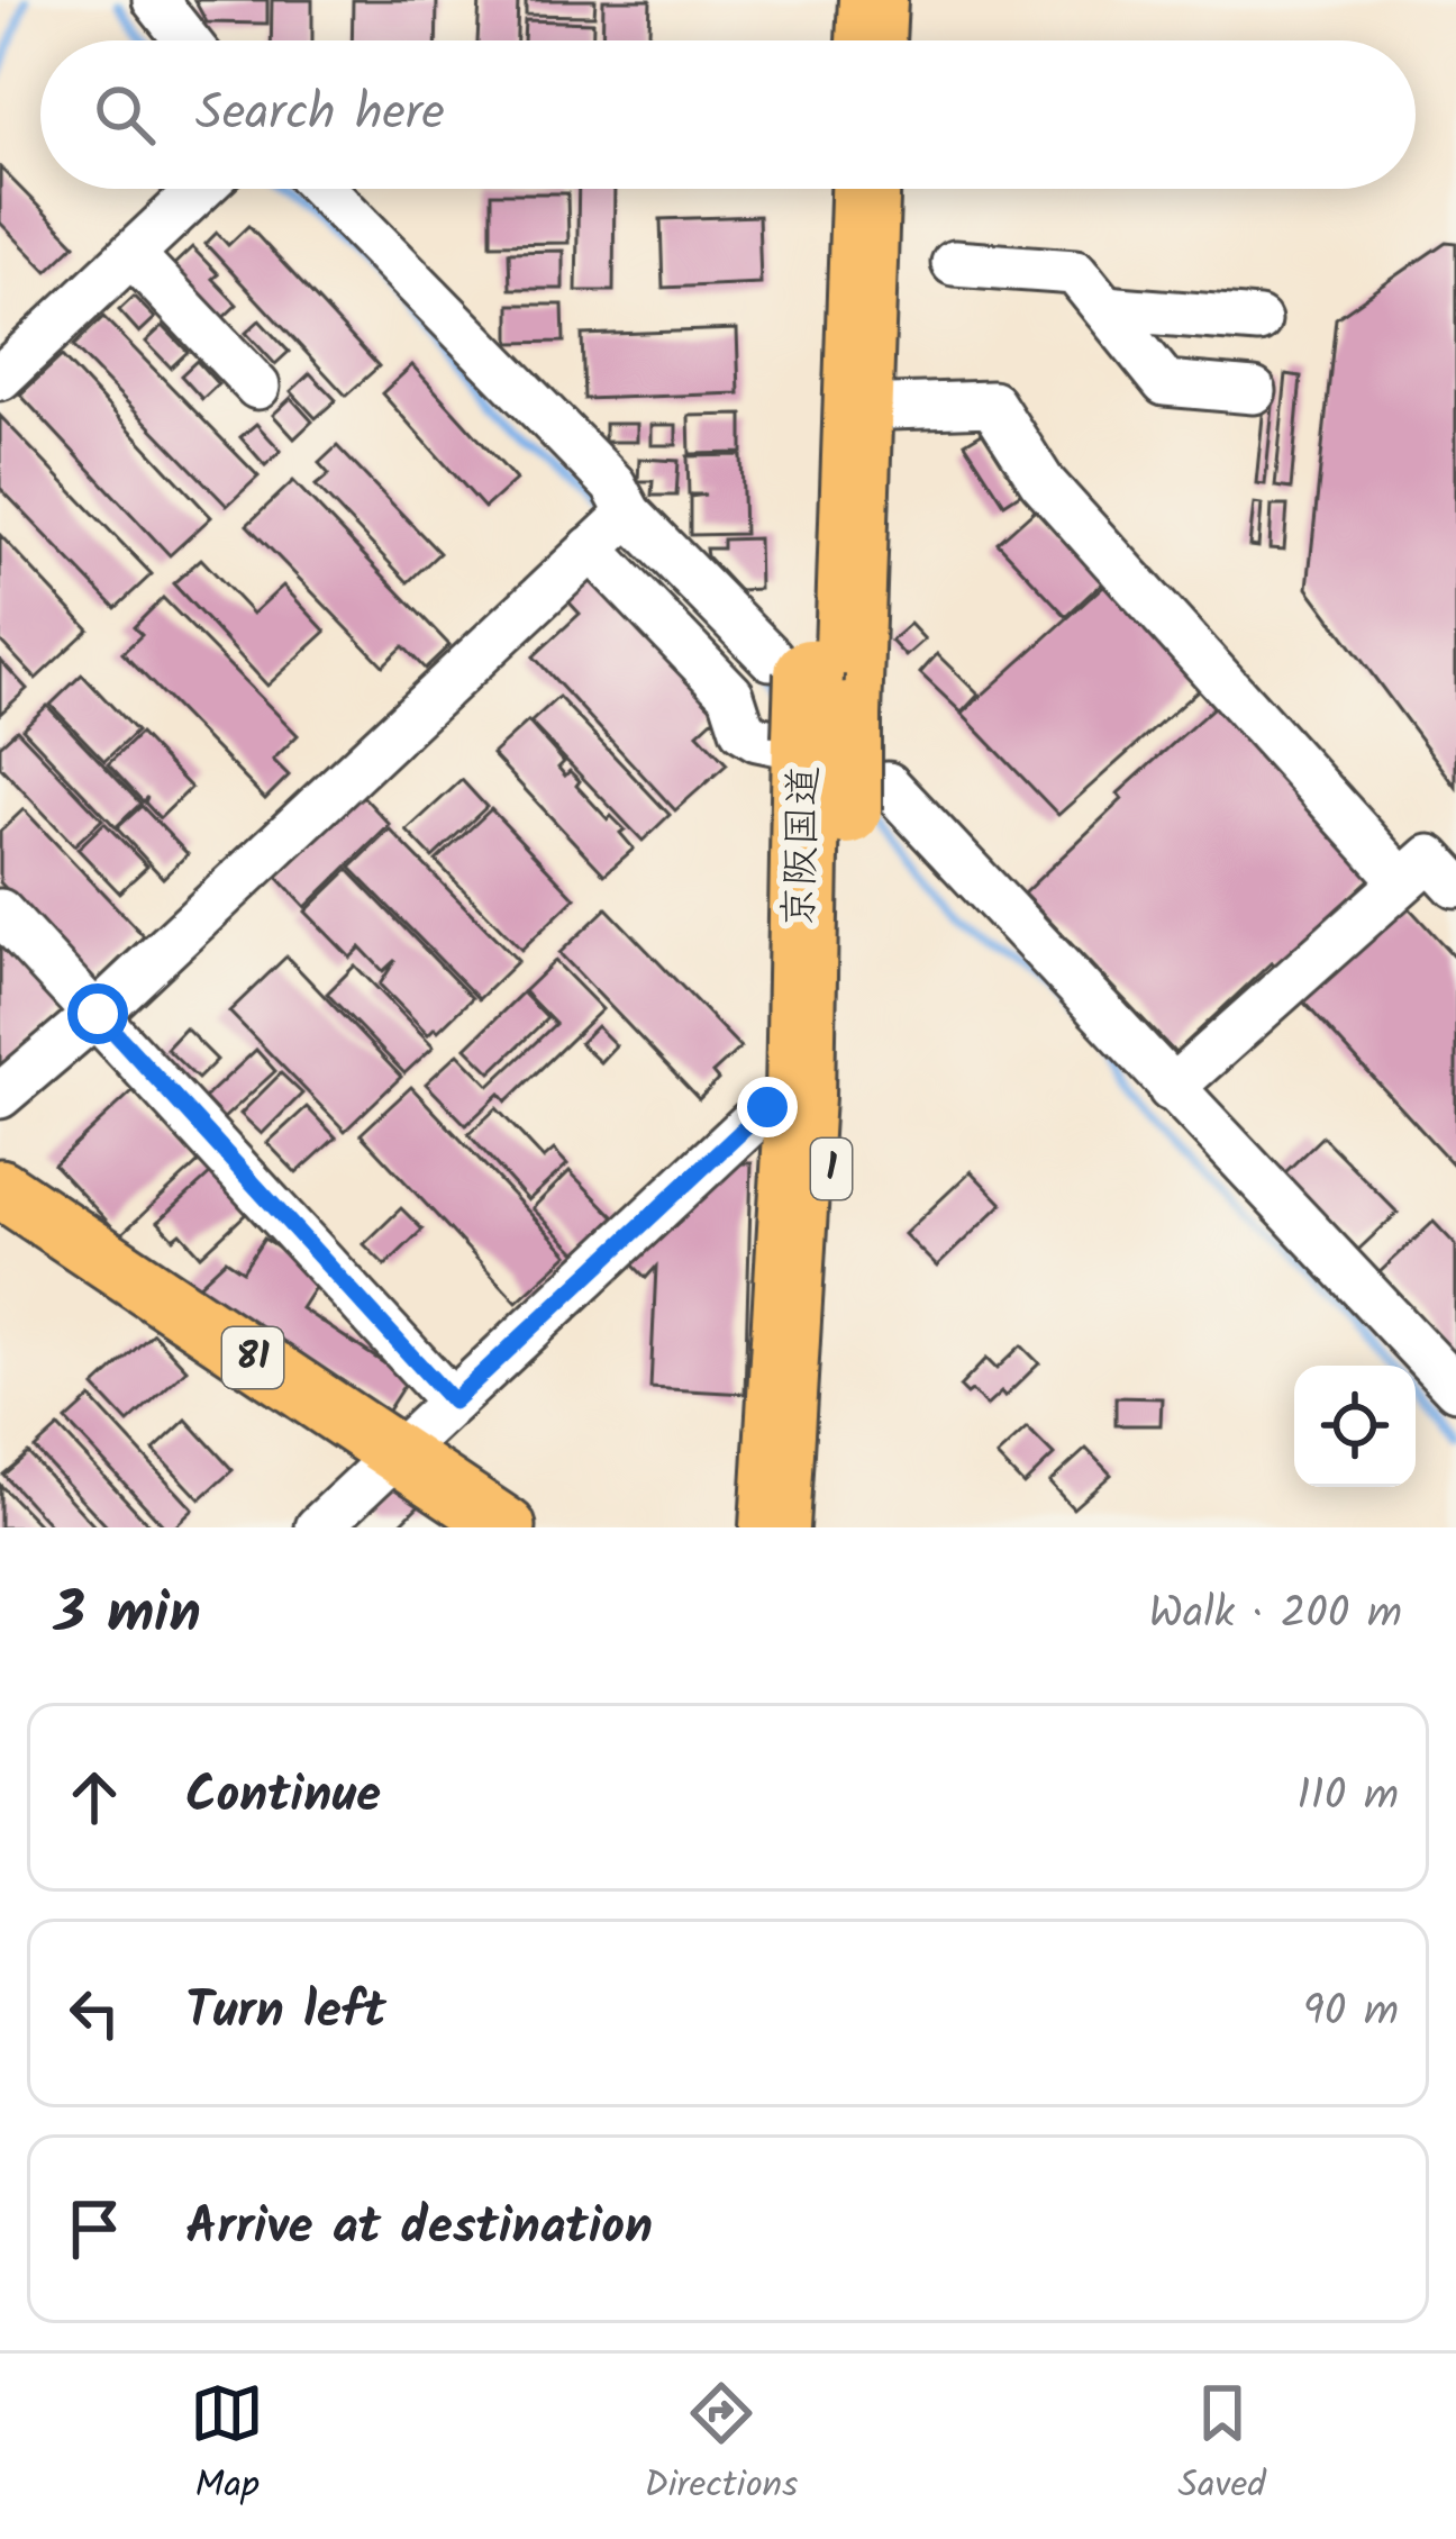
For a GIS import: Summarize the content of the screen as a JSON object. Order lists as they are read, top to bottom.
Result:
{
  "streets": {
    "highway": ["京阪国道", "1"],
    "main road": ["81"]
  },
  "page": {
    "search": "Search here",
    "heading": ["3 min", "Walk · 200 m"],
    "list": [
      ["Continue", "110 m"],
      ["Turn left", "90 m"],
      "Arrive at destination"
    ],
    "nav": ["Map", "Directions", "Saved"]
  }
}
